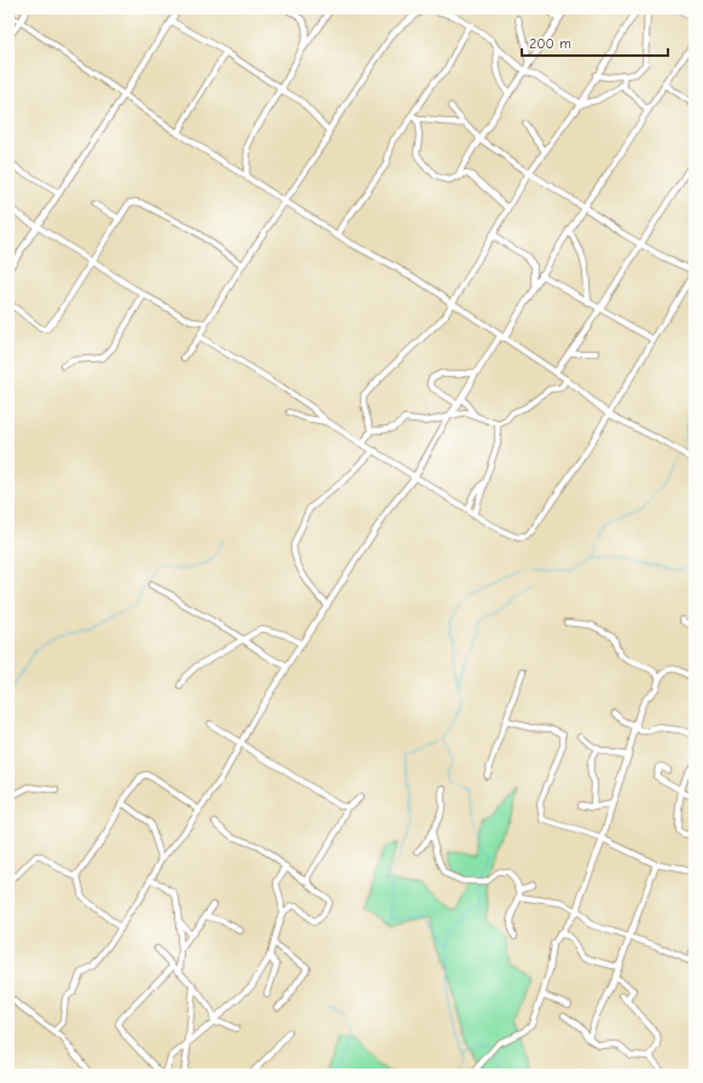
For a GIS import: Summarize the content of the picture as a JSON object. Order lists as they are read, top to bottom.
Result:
{
  "scale_bar": "200 m"
}
